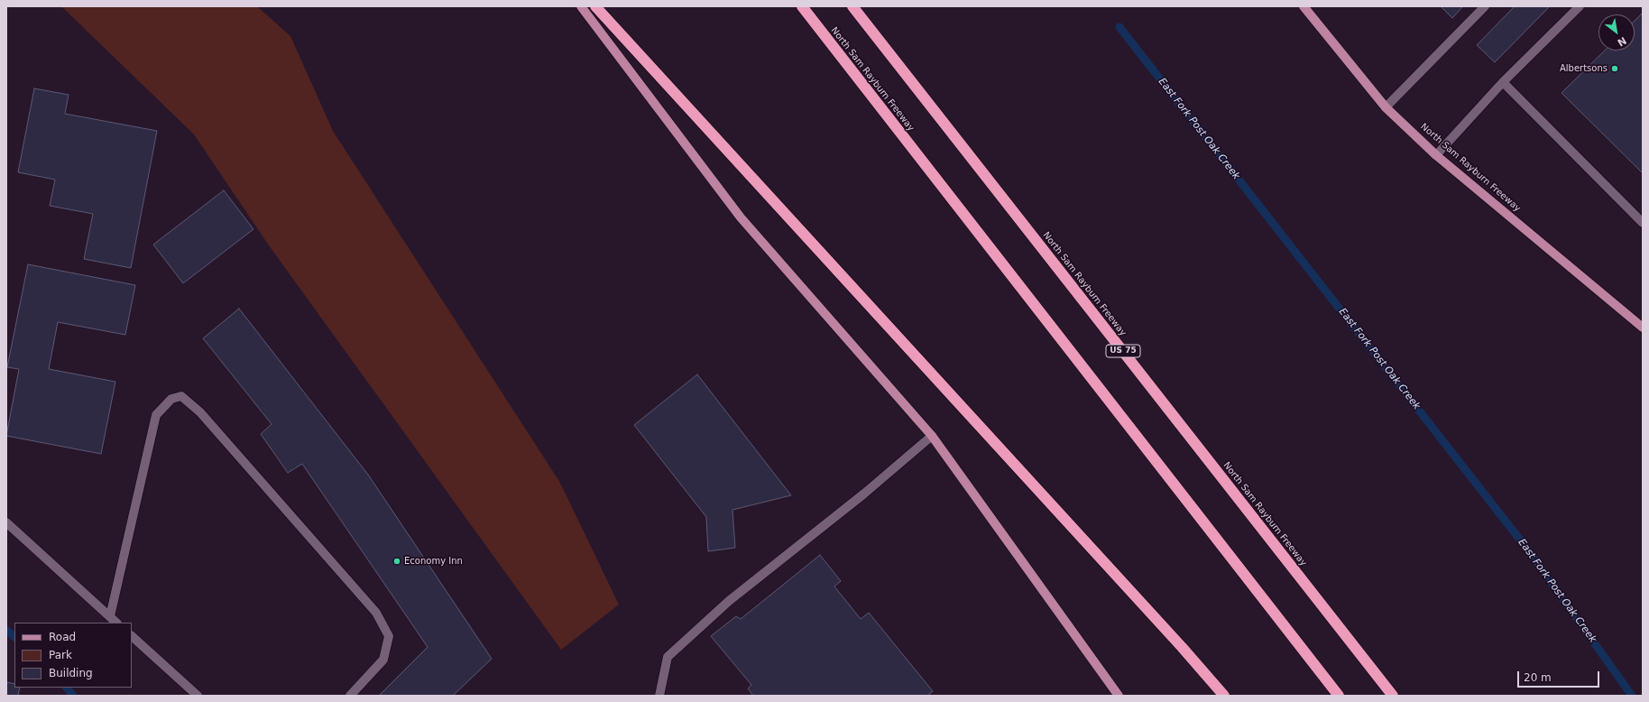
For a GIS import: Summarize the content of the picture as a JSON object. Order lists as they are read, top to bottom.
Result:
{
  "streets": {
    "highway": ["North Sam Rayburn Freeway", "US 75"]
  },
  "water": ["East Fork Post Oak Creek"],
  "places": ["Albertsons", "Economy Inn"],
  "legend": ["Road", "Park", "Building"],
  "scale_bar": "20 m",
  "north": "bottom right"
}
